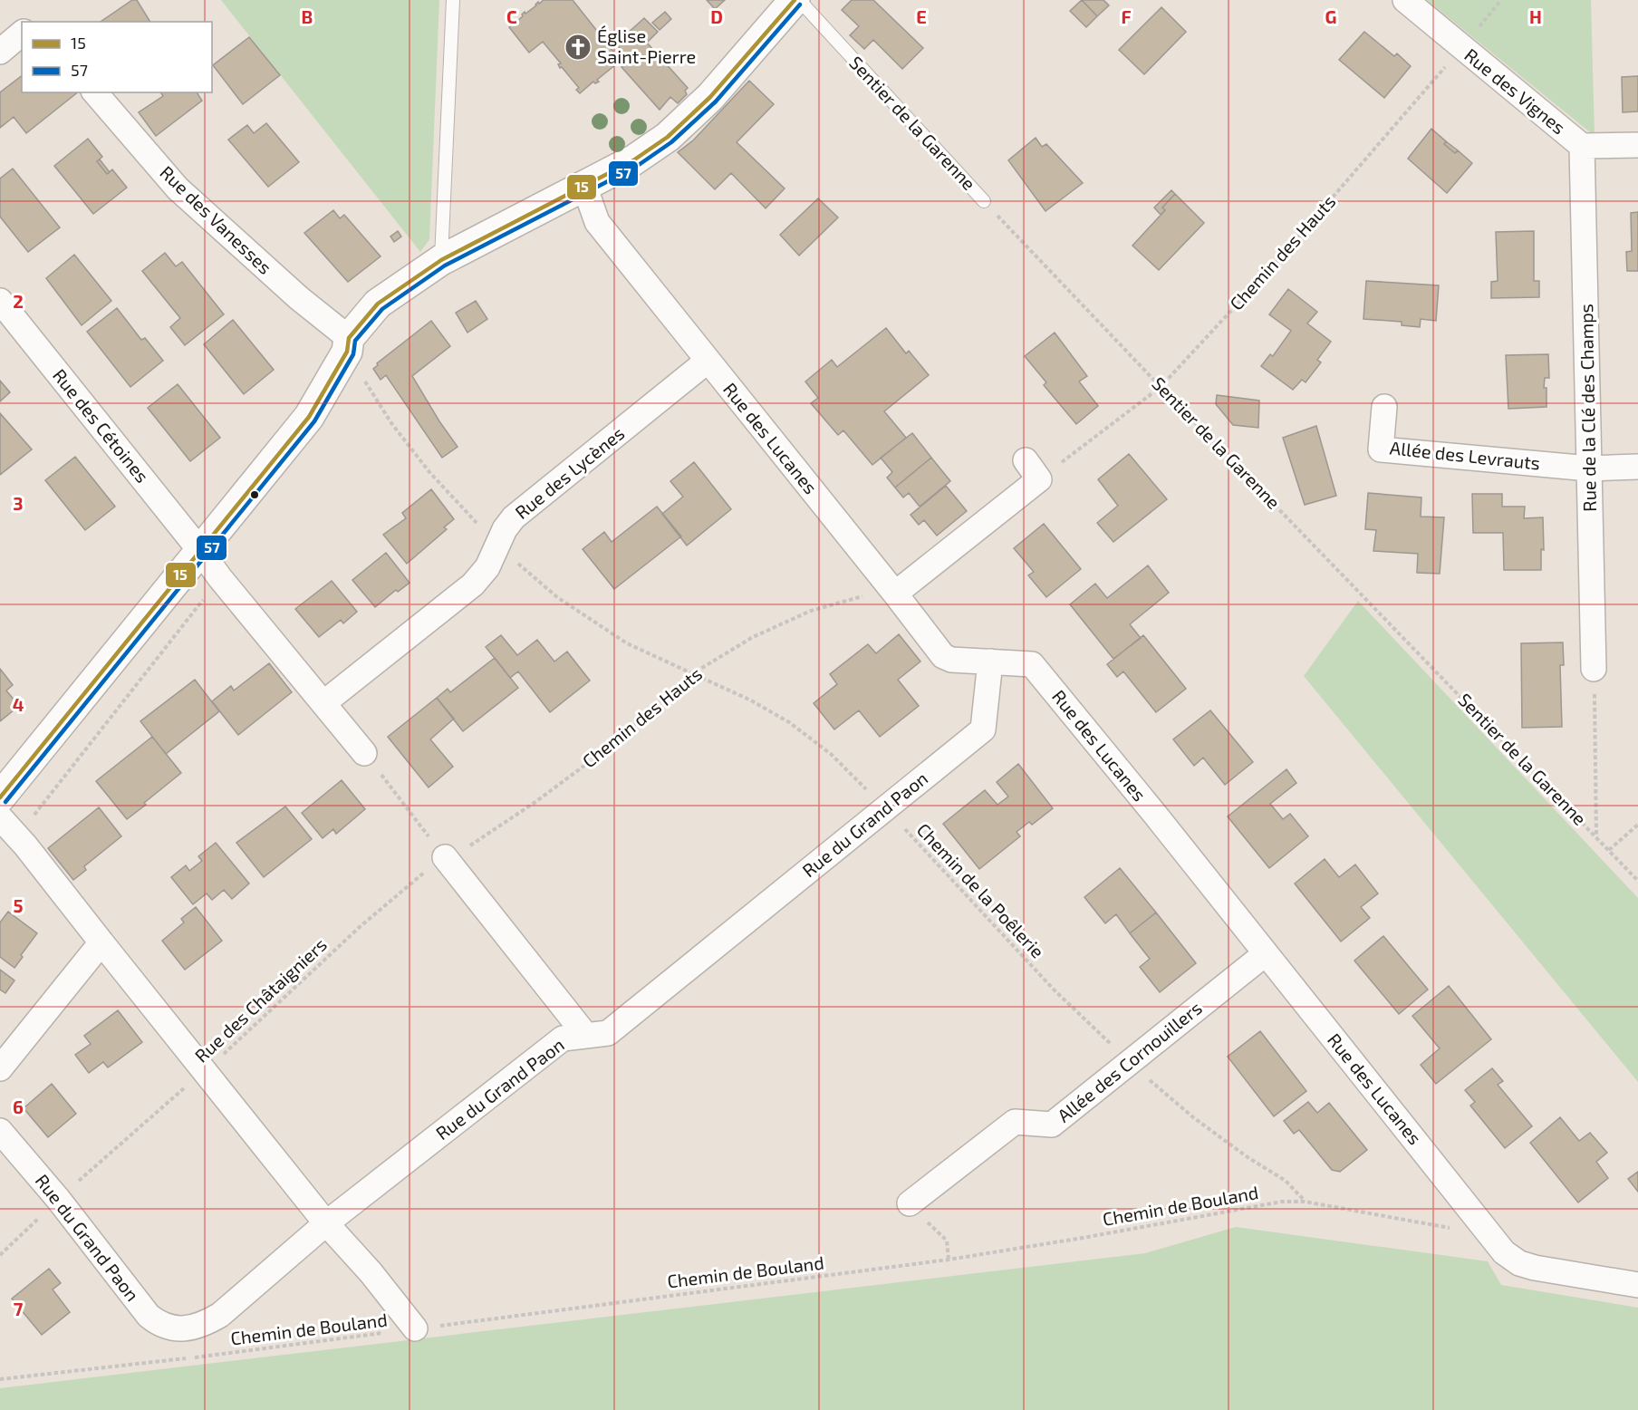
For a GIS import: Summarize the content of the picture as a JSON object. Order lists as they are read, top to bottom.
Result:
{
  "streets": {
    "street": [
      "Rue des Vignes",
      "Rue des Vanesses",
      "Rue de la Clé des Champs",
      "Rue des Cétoines",
      "Rue des Lucanes",
      "Allée des Levrauts",
      "Rue des Lycènes",
      "Rue du Grand Paon",
      "Allée des Cornouillers"
    ],
    "lane": ["Sentier de la Garenne"],
    "path": [
      "Chemin des Hauts",
      "Chemin de la Poêlerie",
      "Rue des Châtaigniers",
      "Chemin de Bouland"
    ]
  },
  "crossings": [
    ["Rue des Vignes", "Chemin des Hauts"],
    ["Rue des Vignes", "Rue de la Clé des Champs"],
    ["Sentier de la Garenne", "Chemin des Hauts"],
    ["Rue des Vanesses", "Chemin de la Poêlerie"],
    ["Chemin des Hauts", "Rue des Lucanes"],
    ["Chemin des Hauts", "Chemin de la Poêlerie"],
    ["Chemin des Hauts", "Rue des Châtaigniers"],
    ["Rue de la Clé des Champs", "Allée des Levrauts"],
    ["Rue des Lucanes", "Rue des Lycènes"],
    ["Rue des Lucanes", "Rue du Grand Paon"],
    ["Rue des Lucanes", "Allée des Cornouillers"],
    ["Rue des Lucanes", "Chemin de Bouland"],
    ["Rue des Lycènes", "Chemin de la Poêlerie"],
    ["Rue du Grand Paon", "Chemin de la Poêlerie"],
    ["Rue du Grand Paon", "Rue des Châtaigniers"],
    ["Chemin de la Poêlerie", "Allée des Cornouillers"],
    ["Chemin de la Poêlerie", "Chemin de Bouland"]
  ],
  "places": {
    "church": ["Église Saint-Pierre"]
  },
  "lines": ["transit line 15", "transit line 57"],
  "legend": ["15", "57"],
  "grid": {
    "columns": [
      "B",
      "C",
      "D",
      "E",
      "F",
      "G",
      "H"
    ],
    "rows": [
      "2",
      "3",
      "4",
      "5",
      "6",
      "7"
    ]
  }
}
